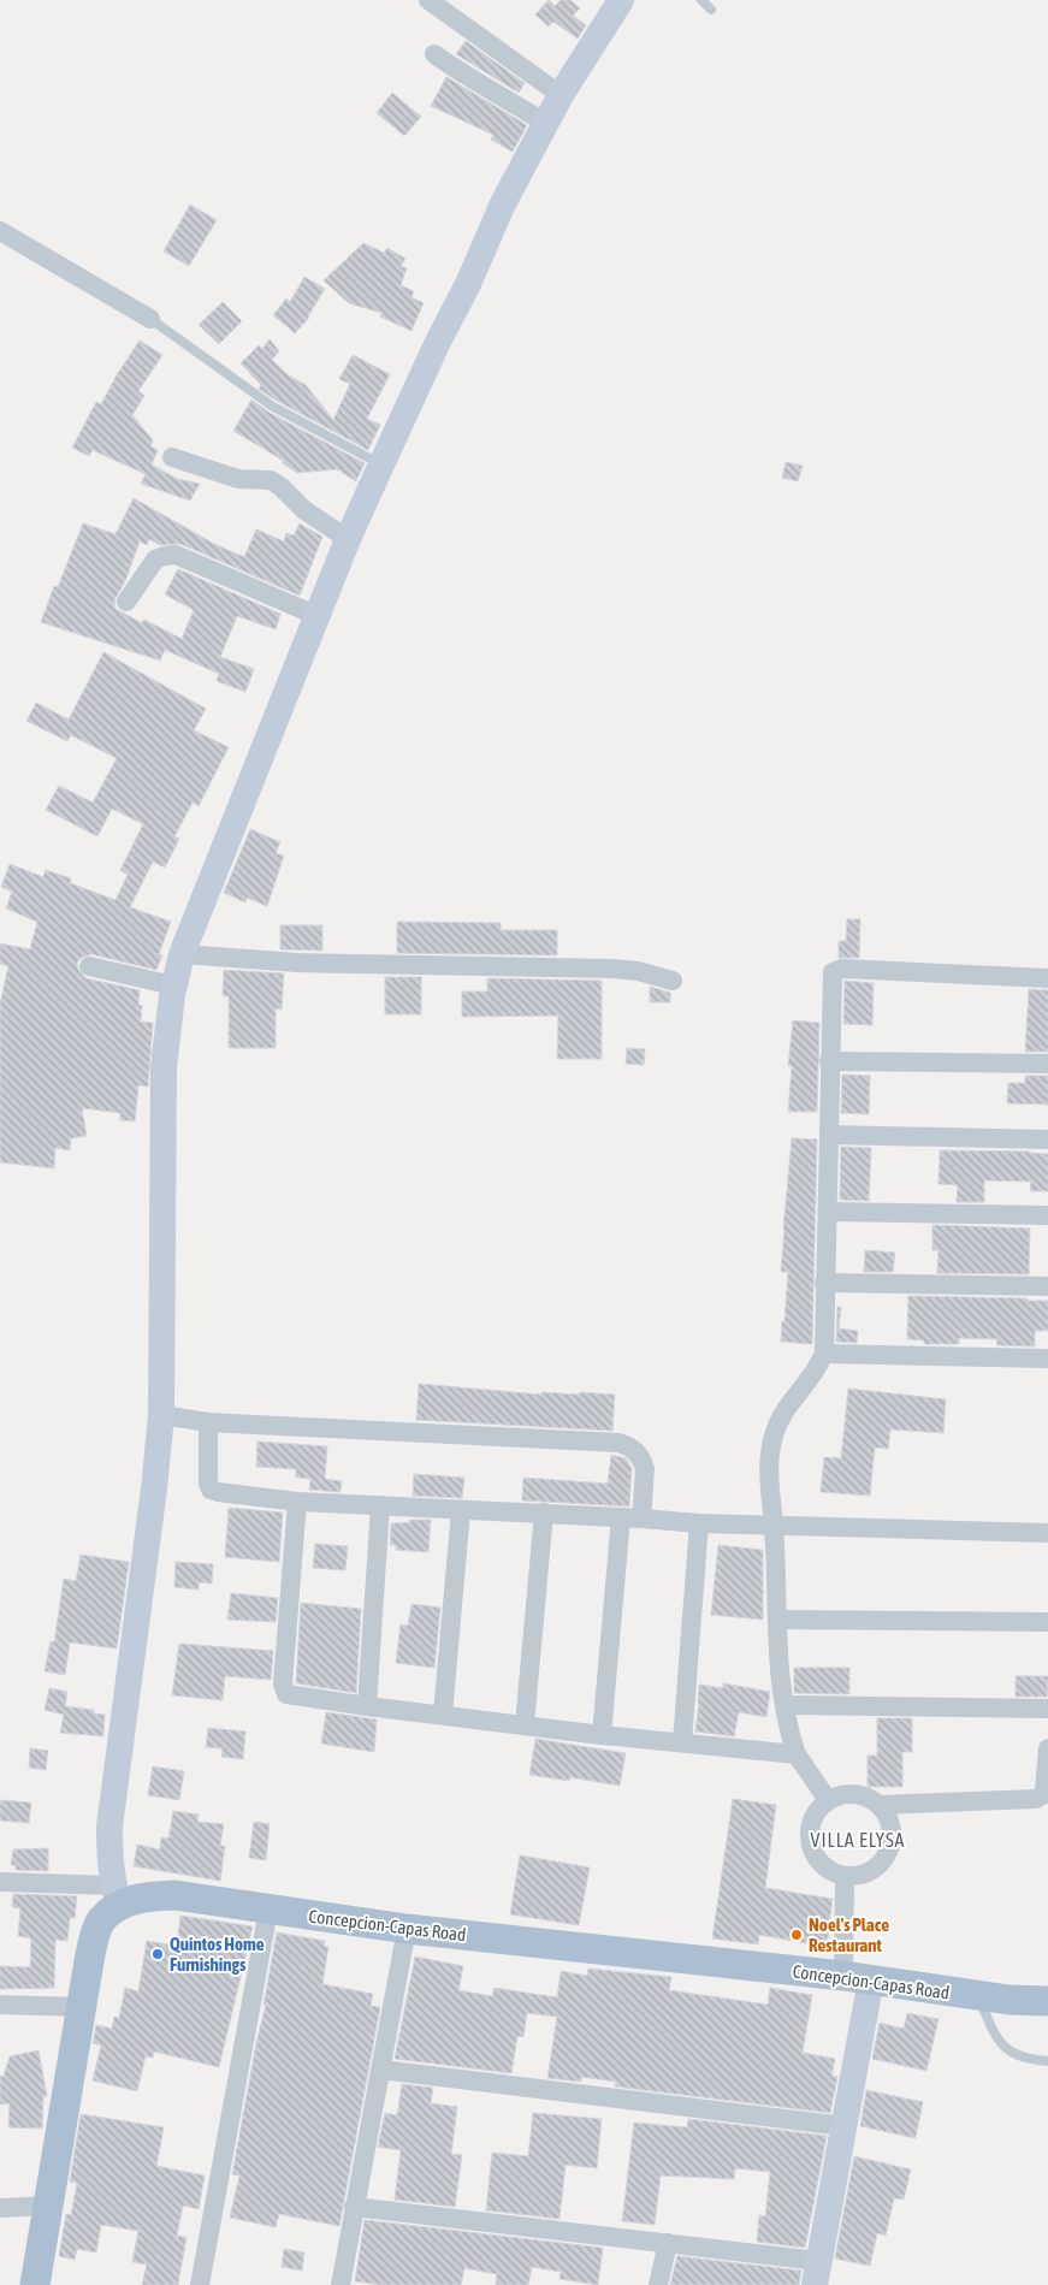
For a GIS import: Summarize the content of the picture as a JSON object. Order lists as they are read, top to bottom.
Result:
{
  "streets": {
    "main road": ["Concepcion-Capas Road"]
  },
  "districts": ["VILLA ELYSA"],
  "places": ["Noel's Place Restaurant", "Quintos Home Furnishings"]
}
